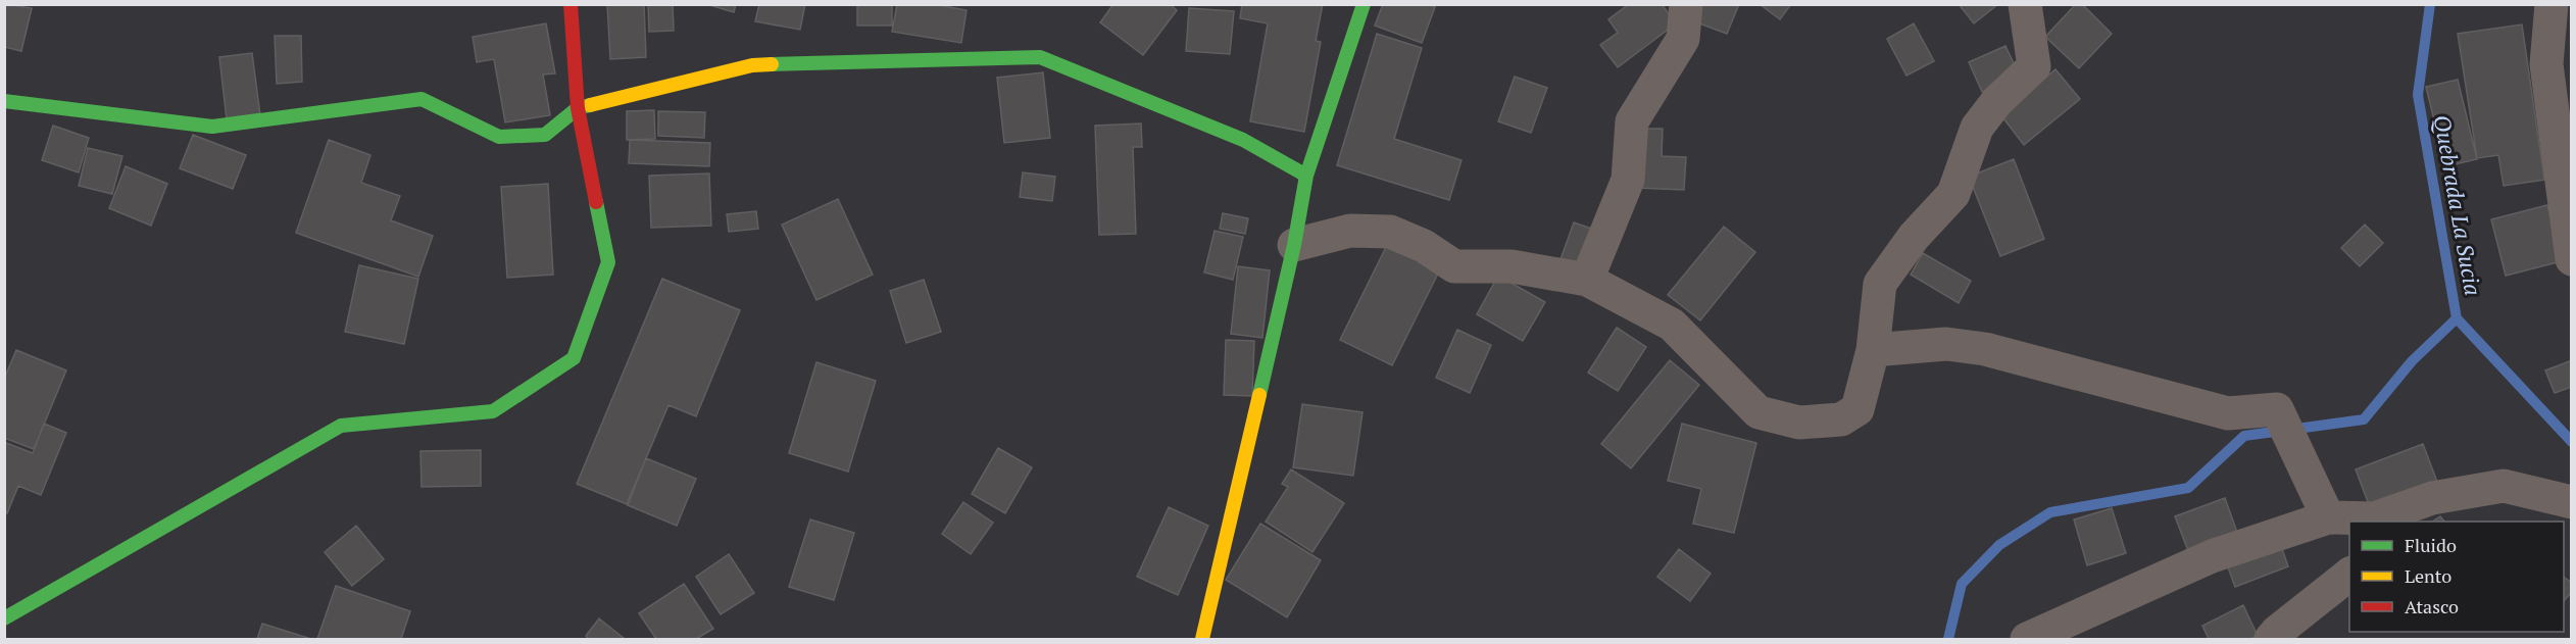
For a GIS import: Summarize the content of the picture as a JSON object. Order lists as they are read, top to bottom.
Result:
{
  "water": ["Quebrada La Sucia"],
  "legend": ["Fluido", "Lento", "Atasco"]
}
